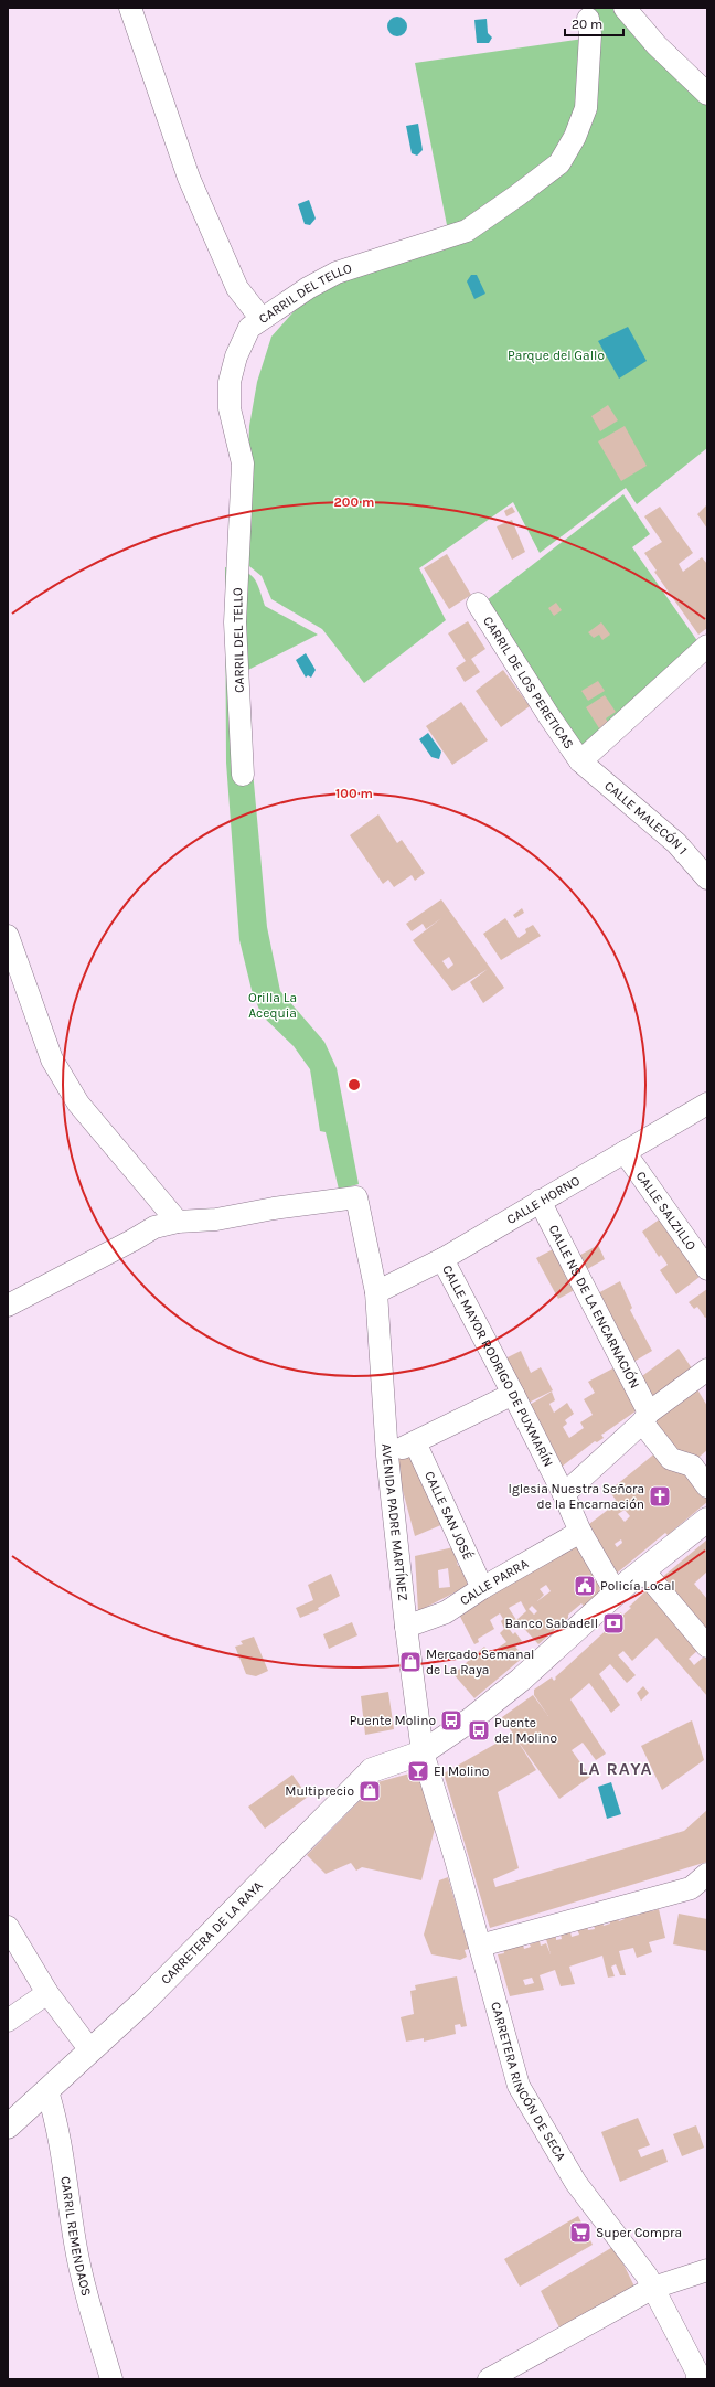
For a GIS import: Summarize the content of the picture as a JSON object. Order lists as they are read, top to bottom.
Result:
{
  "streets": {
    "main road": ["CARRETERA DE LA RAYA"],
    "street": [
      "CARRIL DEL TELLO",
      "CARRIL DE LOS PERETICAS",
      "CALLE MALECÓN 1",
      "CALLE HORNO",
      "CALLE SALZILLO",
      "CALLE NS DE LA ENCARNACIÓN",
      "CALLE MAYOR RODRIGO DE PUXMARÍN",
      "CALLE SAN JOSÉ",
      "AVENIDA PADRE MARTÍNEZ",
      "CALLE PARRA",
      "CARRETERA RINCÓN DE SECA",
      "CARRIL REMENDAOS"
    ]
  },
  "crossings": [
    ["CARRIL DE LOS PERETICAS", "CALLE MALECÓN 1"],
    ["CALLE HORNO", "CALLE SALZILLO"],
    ["CALLE HORNO", "CALLE NS DE LA ENCARNACIÓN"],
    ["CALLE HORNO", "CALLE MAYOR RODRIGO DE PUXMARÍN"],
    ["CALLE HORNO", "AVENIDA PADRE MARTÍNEZ"],
    ["CALLE MAYOR RODRIGO DE PUXMARÍN", "CALLE PARRA"],
    ["CALLE MAYOR RODRIGO DE PUXMARÍN", "CARRETERA DE LA RAYA"],
    ["CALLE SAN JOSÉ", "CALLE PARRA"],
    ["AVENIDA PADRE MARTÍNEZ", "CALLE PARRA"],
    ["AVENIDA PADRE MARTÍNEZ", "CARRETERA DE LA RAYA"],
    ["AVENIDA PADRE MARTÍNEZ", "CARRETERA RINCÓN DE SECA"],
    ["CARRETERA DE LA RAYA", "CARRETERA RINCÓN DE SECA"],
    ["CARRETERA DE LA RAYA", "CARRIL REMENDAOS"]
  ],
  "districts": ["LA RAYA"],
  "parks": ["Parque del Gallo", "Orilla La Acequia"],
  "places": {
    "church": ["Iglesia Nuestra Señora de la Encarnación"],
    "public building": ["Policía Local"],
    "bank": ["Banco Sabadell"],
    "shop": ["Mercado Semanal de La Raya", "Multiprecio"],
    "bus stop": ["Puente Molino", "Puente del Molino"],
    "bar": ["El Molino"],
    "supermarket": ["Super Compra"]
  },
  "scale_bar": "20 m",
  "rings": ["200 m", "100 m"]
}
